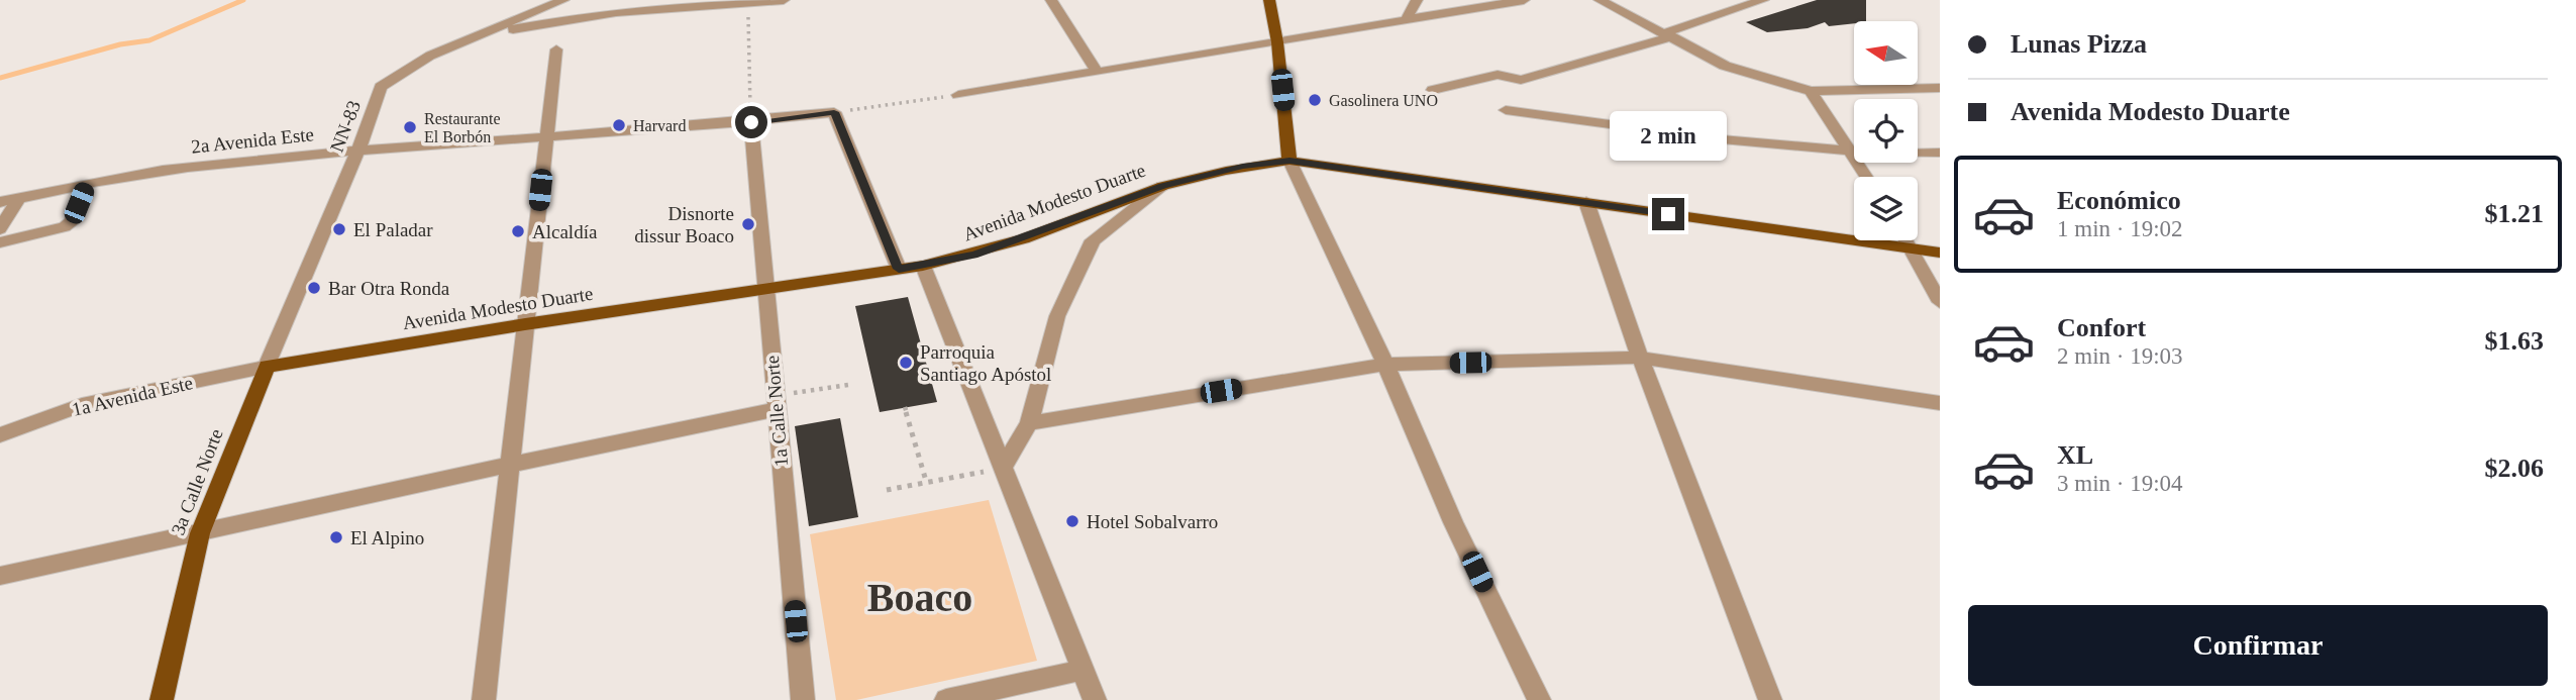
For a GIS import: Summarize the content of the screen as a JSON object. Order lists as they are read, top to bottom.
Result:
{
  "streets": {
    "main road": ["Avenida Modesto Duarte", "3a Calle Norte"],
    "street": [
      "NN-83",
      "2a Avenida Este",
      "1a Avenida Este",
      "1a Calle Norte"
    ]
  },
  "crossings": [
    ["NN-83", "2a Avenida Este"],
    ["NN-83", "Avenida Modesto Duarte"],
    ["NN-83", "1a Avenida Este"],
    ["NN-83", "3a Calle Norte"],
    ["2a Avenida Este", "1a Calle Norte"],
    ["Avenida Modesto Duarte", "1a Avenida Este"],
    ["Avenida Modesto Duarte", "1a Calle Norte"],
    ["Avenida Modesto Duarte", "3a Calle Norte"],
    ["1a Avenida Este", "3a Calle Norte"]
  ],
  "districts": ["Boaco"],
  "places": [
    "Gasolinera UNO",
    "Harvard",
    "Restaurante El Borbón",
    "Disnorte dissur Boaco",
    "El Paladar",
    "Alcaldía",
    "Bar Otra Ronda",
    "Parroquia Santiago Apóstol",
    "Hotel Sobalvarro",
    "El Alpino"
  ],
  "north": "left",
  "page": {
    "banner": ["Lunas Pizza", "Avenida Modesto Duarte"],
    "bubble": "2 min",
    "list": [
      {
        "name": "Económico",
        "note": "1 min · 19:02",
        "value": "$1.21"
      },
      {
        "name": "Confort",
        "note": "2 min · 19:03",
        "value": "$1.63"
      },
      {
        "name": "XL",
        "note": "3 min · 19:04",
        "value": "$2.06"
      }
    ],
    "buttons": "Confirmar"
  }
}
